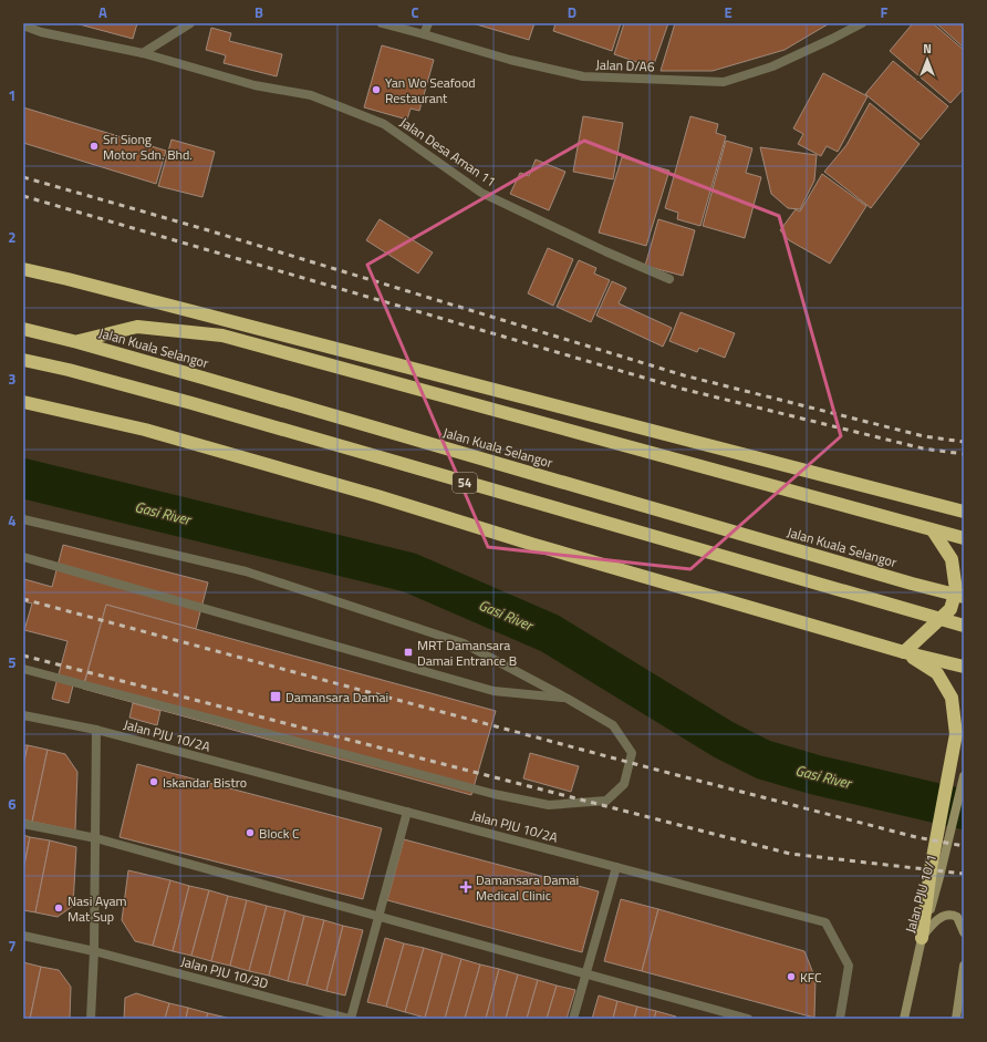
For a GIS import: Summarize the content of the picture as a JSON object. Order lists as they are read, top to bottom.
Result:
{
  "streets": {
    "highway": ["Jalan Kuala Selangor", "54"],
    "street": [
      "Jalan D/A6",
      "Jalan Desa Aman 11",
      "Jalan PJU 10/2A",
      "Jalan PJU 10/1",
      "Jalan PJU 10/3D"
    ]
  },
  "water": ["Gasi River"],
  "places": {
    "other": [
      "Yan Wo Seafood Restaurant",
      "Sri Siong Motor Sdn. Bhd.",
      "Iskandar Bistro",
      "Block C",
      "Nasi Ayam Mat Sup",
      "KFC"
    ],
    "transit": ["MRT Damansara Damai Entrance B", "Damansara Damai"],
    "health": ["Damansara Damai Medical Clinic"]
  },
  "north": "top",
  "grid": {
    "columns": [
      "A",
      "B",
      "C",
      "D",
      "E",
      "F"
    ],
    "rows": [
      "1",
      "2",
      "3",
      "4",
      "5",
      "6",
      "7"
    ]
  }
}
